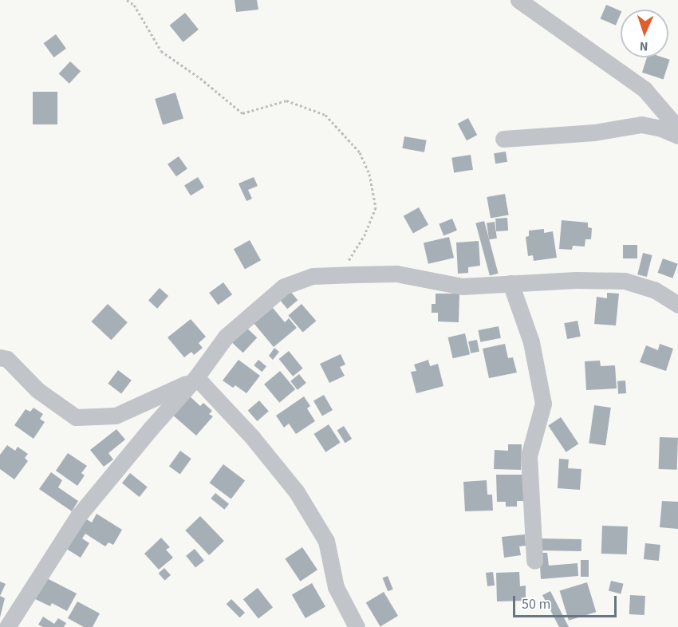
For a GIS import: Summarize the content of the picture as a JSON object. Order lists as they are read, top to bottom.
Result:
{
  "scale_bar": "50 m",
  "north": "bottom"
}
